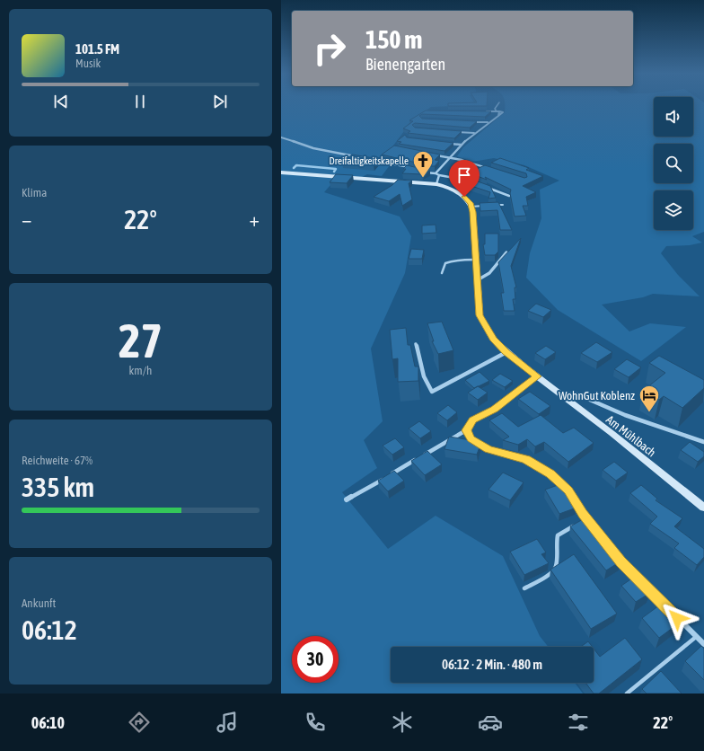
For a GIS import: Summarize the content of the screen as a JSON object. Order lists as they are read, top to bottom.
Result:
{
  "streets": {
    "street": ["Am Mühlbach"]
  },
  "places": {
    "church": ["Dreifaltigkeitskapelle"],
    "hotel": ["WohnGut Koblenz"]
  },
  "page": {
    "turn": ["150 m", "Bienengarten"],
    "song": ["101.5 FM", "Musik"],
    "tile": [
      "Klima",
      ["27", "km/h"],
      ["Reichweite · 67%", "335 km"],
      ["Ankunft", "06:12"]
    ],
    "heat": ["−", "22°", "+"],
    "limit": "30",
    "trip": "06:12 · 2 Min. · 480 m",
    "tabs": ["06:10", "22°"]
  }
}
